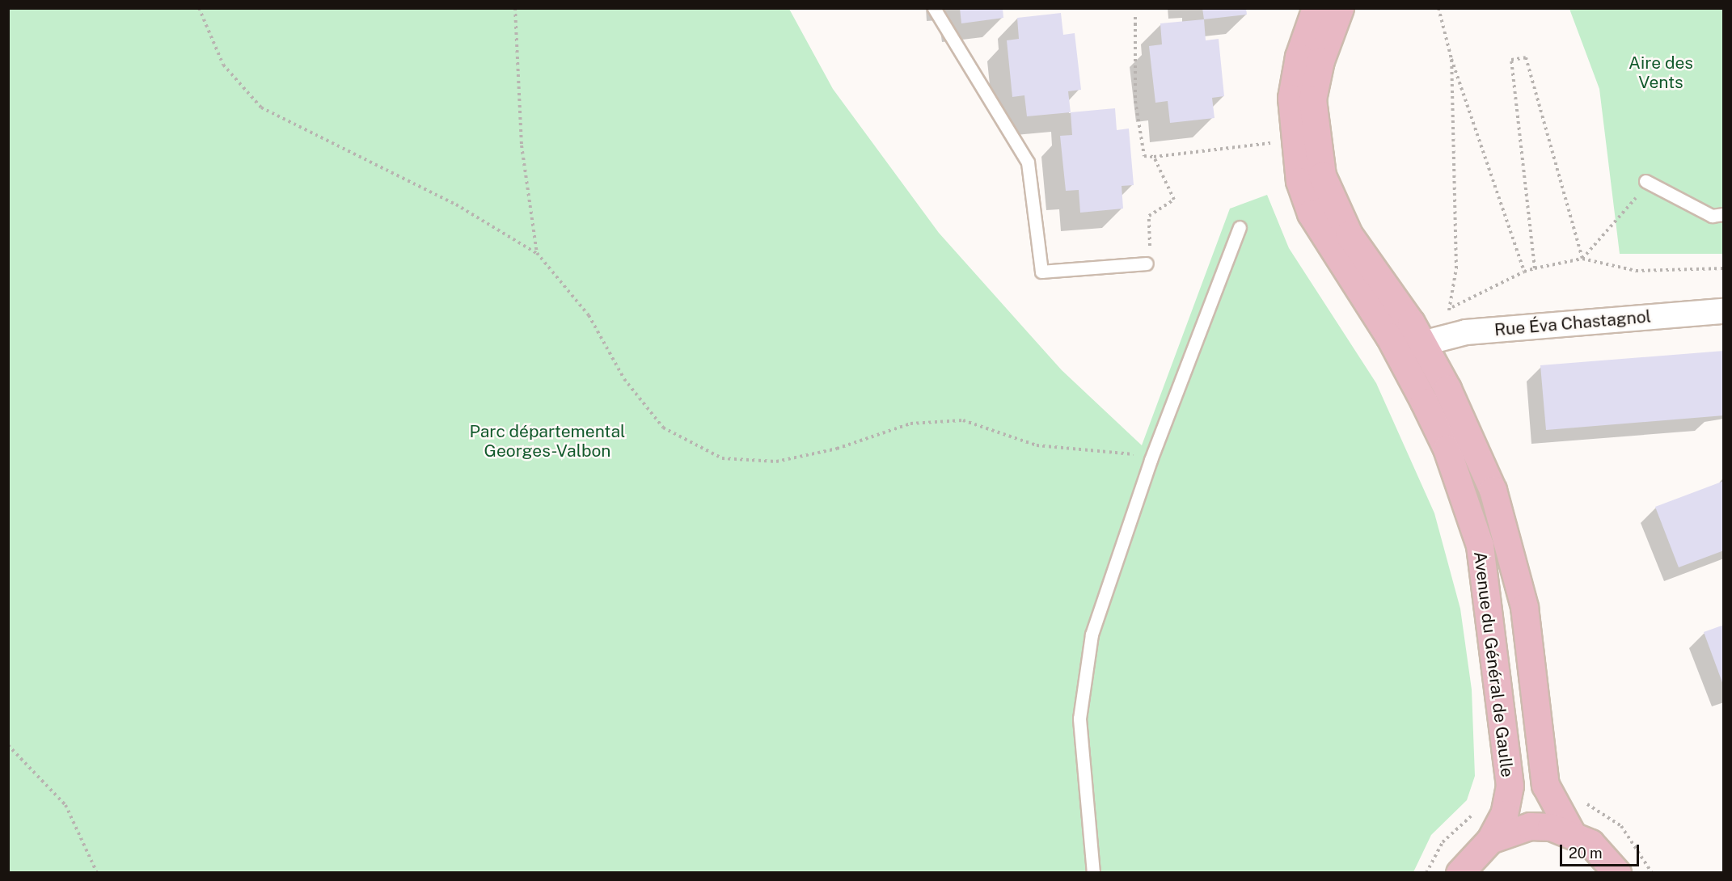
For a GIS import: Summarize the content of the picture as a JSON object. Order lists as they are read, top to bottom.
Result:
{
  "streets": {
    "main road": ["Avenue du Général de Gaulle"],
    "street": ["Rue Éva Chastagnol"]
  },
  "crossings": [
    ["Rue Éva Chastagnol", "Avenue du Général de Gaulle"]
  ],
  "parks": ["Aire des Vents", "Parc départemental Georges-Valbon"],
  "scale_bar": "20 m"
}
